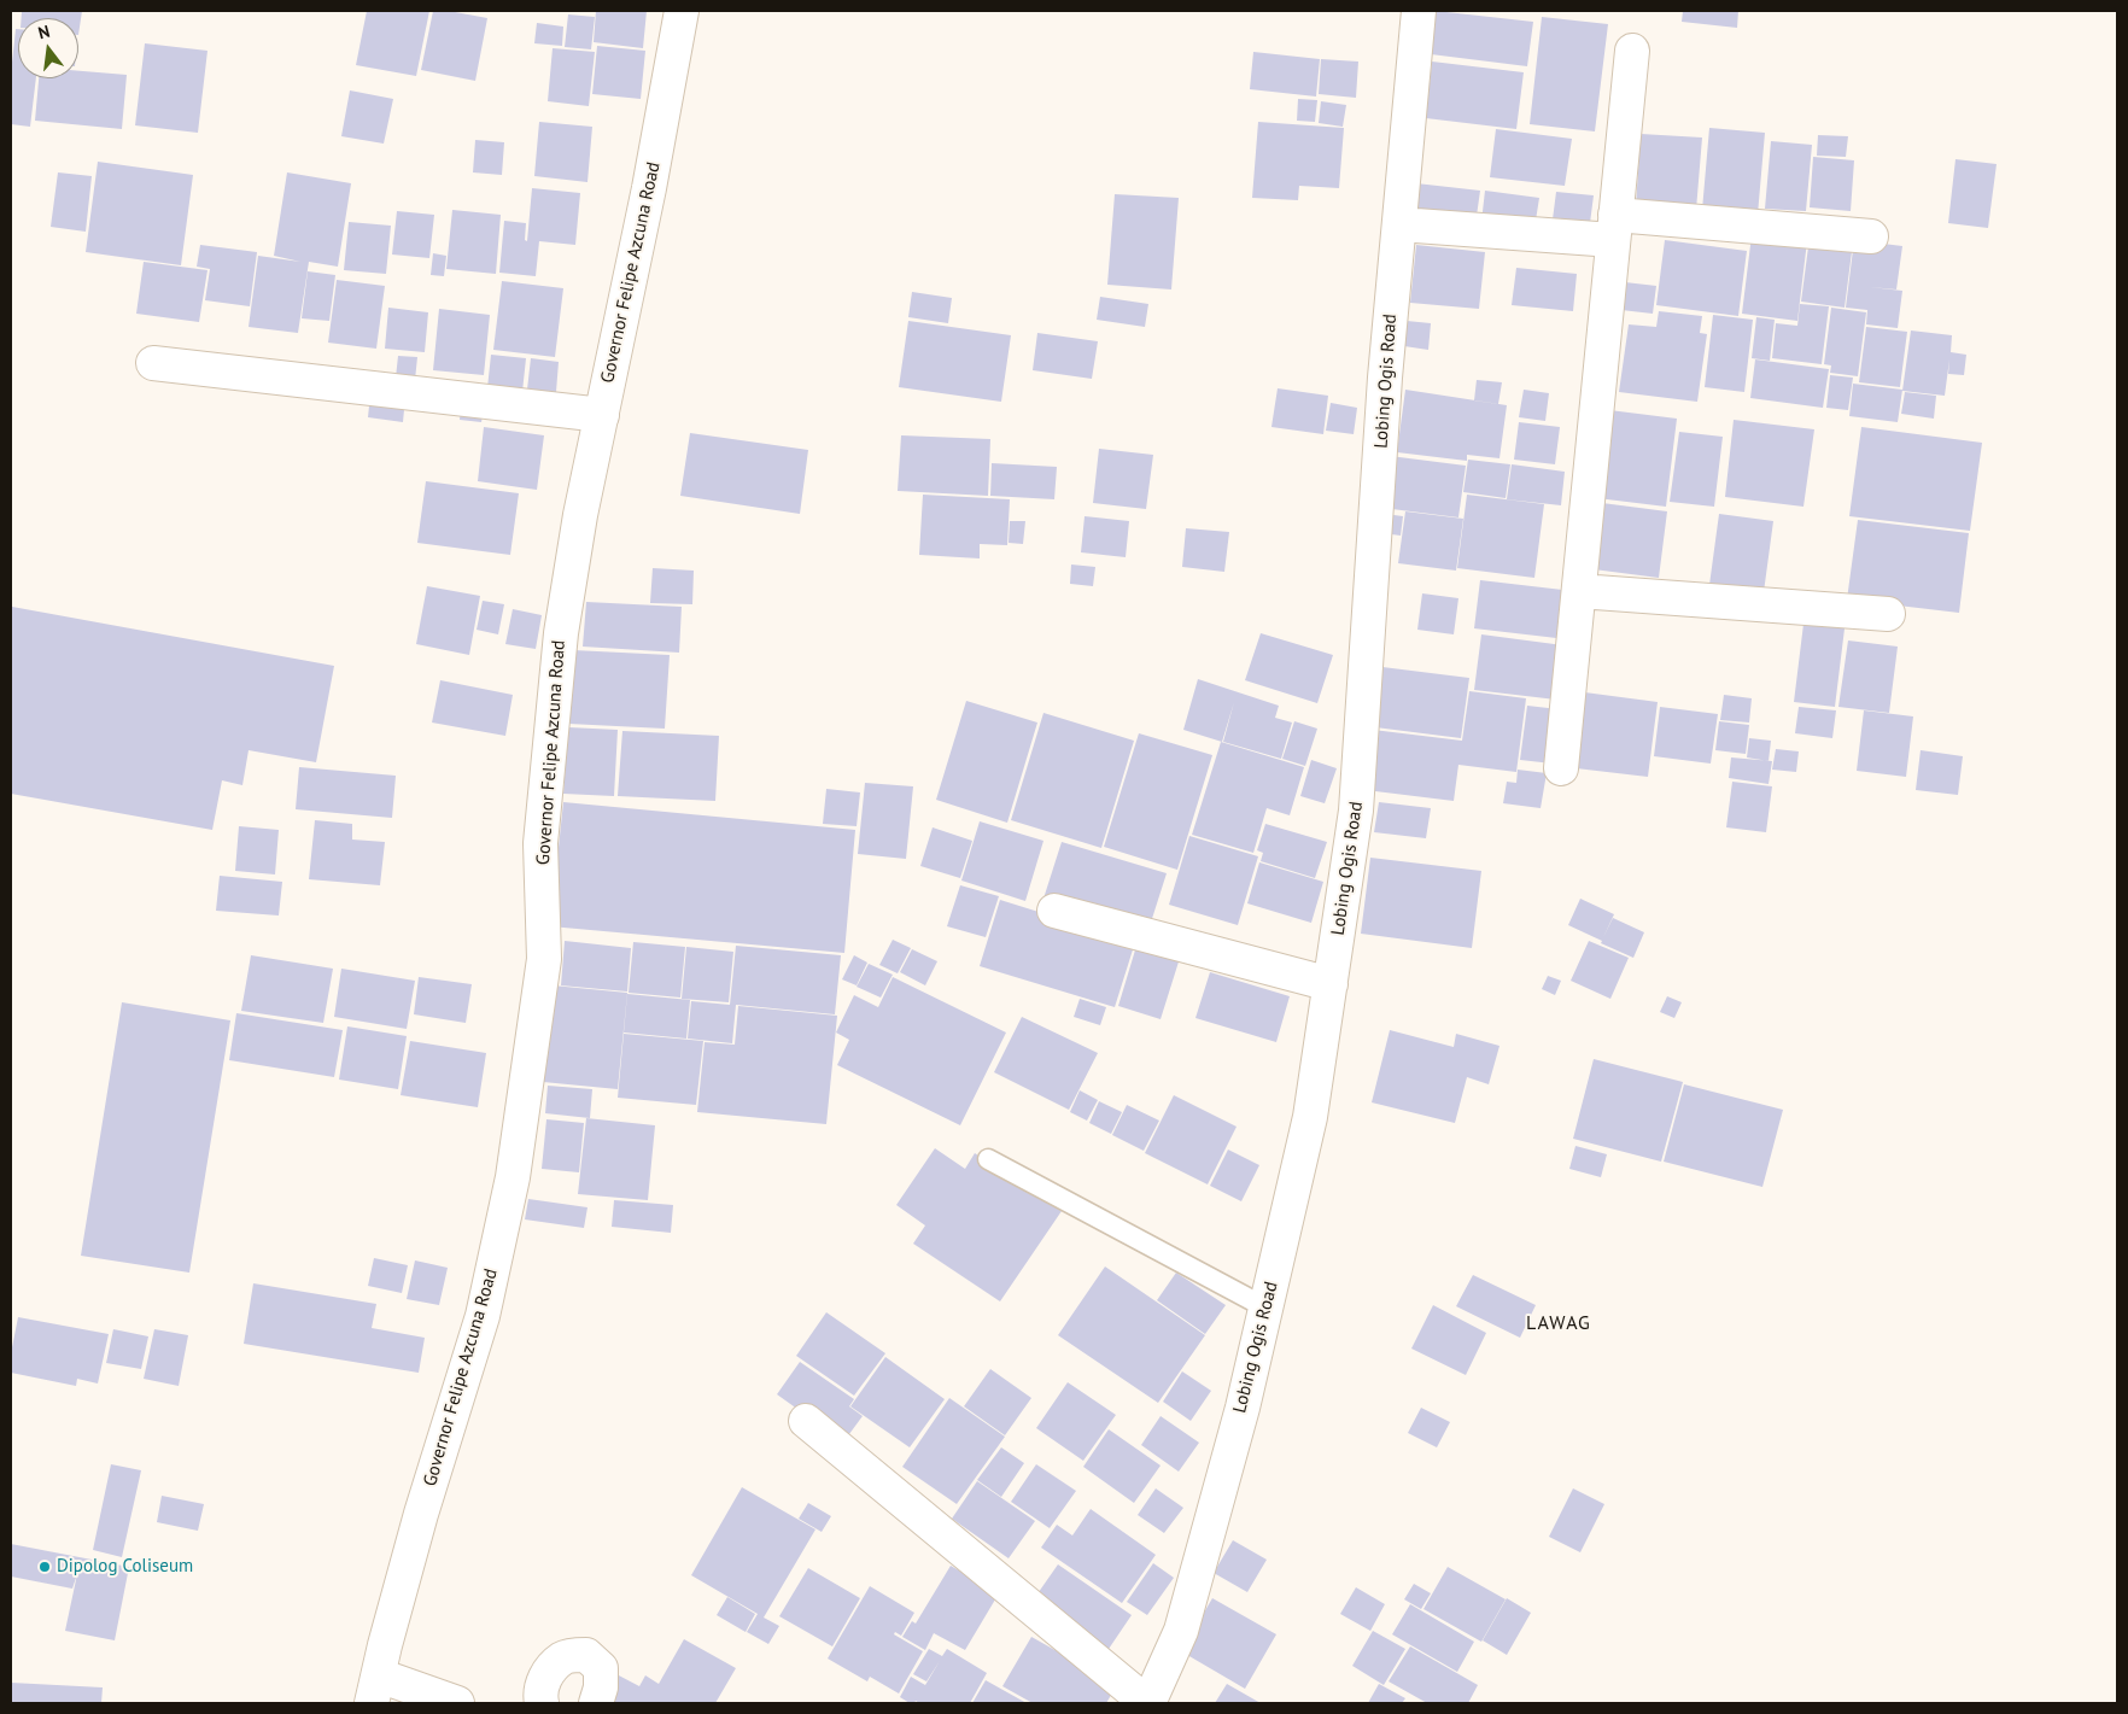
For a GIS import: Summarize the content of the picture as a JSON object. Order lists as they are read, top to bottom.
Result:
{
  "streets": {
    "street": ["Governor Felipe Azcuna Road", "Lobing Ogis Road"]
  },
  "districts": ["LAWAG"],
  "places": ["Dipolog Coliseum"],
  "north": "top"
}
